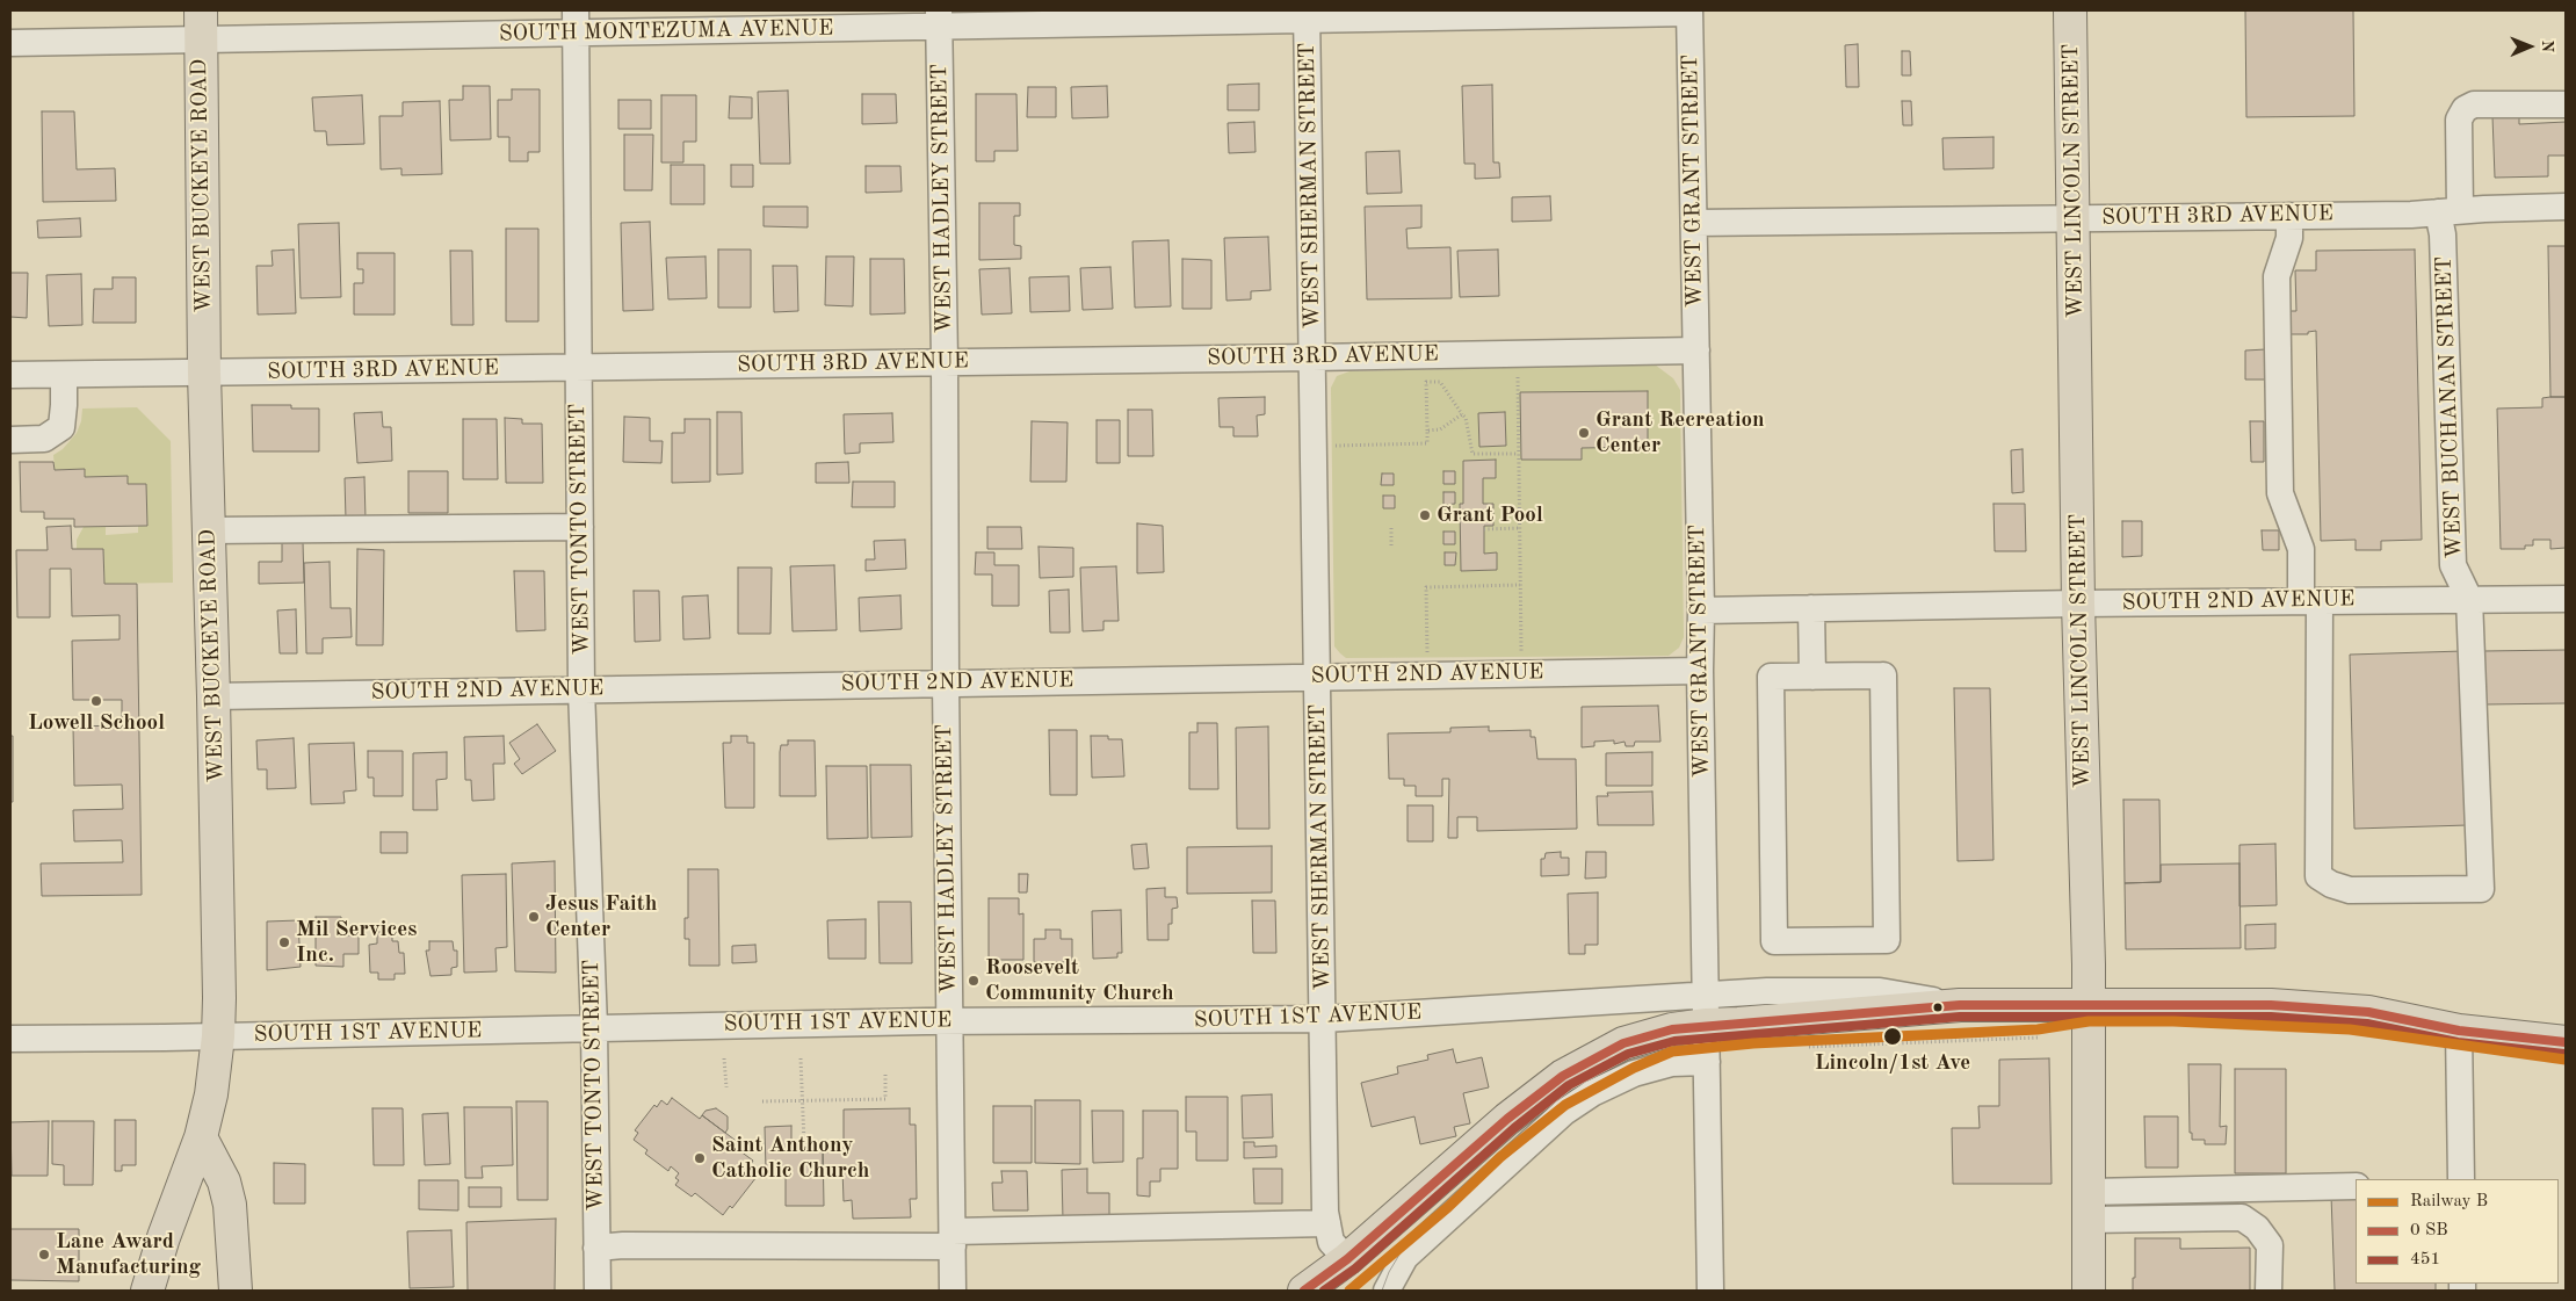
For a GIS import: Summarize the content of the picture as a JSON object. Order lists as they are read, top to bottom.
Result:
{
  "streets": {
    "main road": ["WEST LINCOLN STREET", "WEST BUCKEYE ROAD"],
    "street": [
      "SOUTH MONTEZUMA AVENUE",
      "WEST GRANT STREET",
      "WEST SHERMAN STREET",
      "WEST HADLEY STREET",
      "SOUTH 3RD AVENUE",
      "WEST BUCHANAN STREET",
      "WEST TONTO STREET",
      "SOUTH 2ND AVENUE",
      "SOUTH 1ST AVENUE"
    ]
  },
  "crossings": [
    ["SOUTH MONTEZUMA AVENUE", "WEST GRANT STREET"],
    ["SOUTH MONTEZUMA AVENUE", "WEST BUCKEYE ROAD"],
    ["SOUTH MONTEZUMA AVENUE", "WEST SHERMAN STREET"],
    ["SOUTH MONTEZUMA AVENUE", "WEST HADLEY STREET"],
    ["SOUTH MONTEZUMA AVENUE", "WEST TONTO STREET"],
    ["WEST GRANT STREET", "SOUTH 3RD AVENUE"],
    ["WEST GRANT STREET", "SOUTH 2ND AVENUE"],
    ["WEST GRANT STREET", "SOUTH 1ST AVENUE"],
    ["WEST LINCOLN STREET", "SOUTH 3RD AVENUE"],
    ["WEST LINCOLN STREET", "SOUTH 2ND AVENUE"],
    ["WEST BUCKEYE ROAD", "SOUTH 3RD AVENUE"],
    ["WEST BUCKEYE ROAD", "SOUTH 2ND AVENUE"],
    ["WEST BUCKEYE ROAD", "SOUTH 1ST AVENUE"],
    ["WEST SHERMAN STREET", "SOUTH 3RD AVENUE"],
    ["WEST SHERMAN STREET", "SOUTH 2ND AVENUE"],
    ["WEST SHERMAN STREET", "SOUTH 1ST AVENUE"],
    ["WEST HADLEY STREET", "SOUTH 3RD AVENUE"],
    ["WEST HADLEY STREET", "SOUTH 2ND AVENUE"],
    ["WEST HADLEY STREET", "SOUTH 1ST AVENUE"],
    ["SOUTH 3RD AVENUE", "WEST BUCHANAN STREET"],
    ["SOUTH 3RD AVENUE", "WEST TONTO STREET"],
    ["WEST BUCHANAN STREET", "SOUTH 2ND AVENUE"],
    ["WEST TONTO STREET", "SOUTH 2ND AVENUE"],
    ["WEST TONTO STREET", "SOUTH 1ST AVENUE"]
  ],
  "places": [
    "Grant Recreation Center",
    "Grant Pool",
    "Lowell School",
    "Jesus Faith Center",
    "Mil Services Inc.",
    "Roosevelt Community Church",
    "Lincoln/1st Ave",
    "Saint Anthony Catholic Church",
    "Lane Award Manufacturing"
  ],
  "lines": ["transit line 451", "rail line B"],
  "legend": ["Railway B", "0 SB", "451"],
  "north": "right"
}
